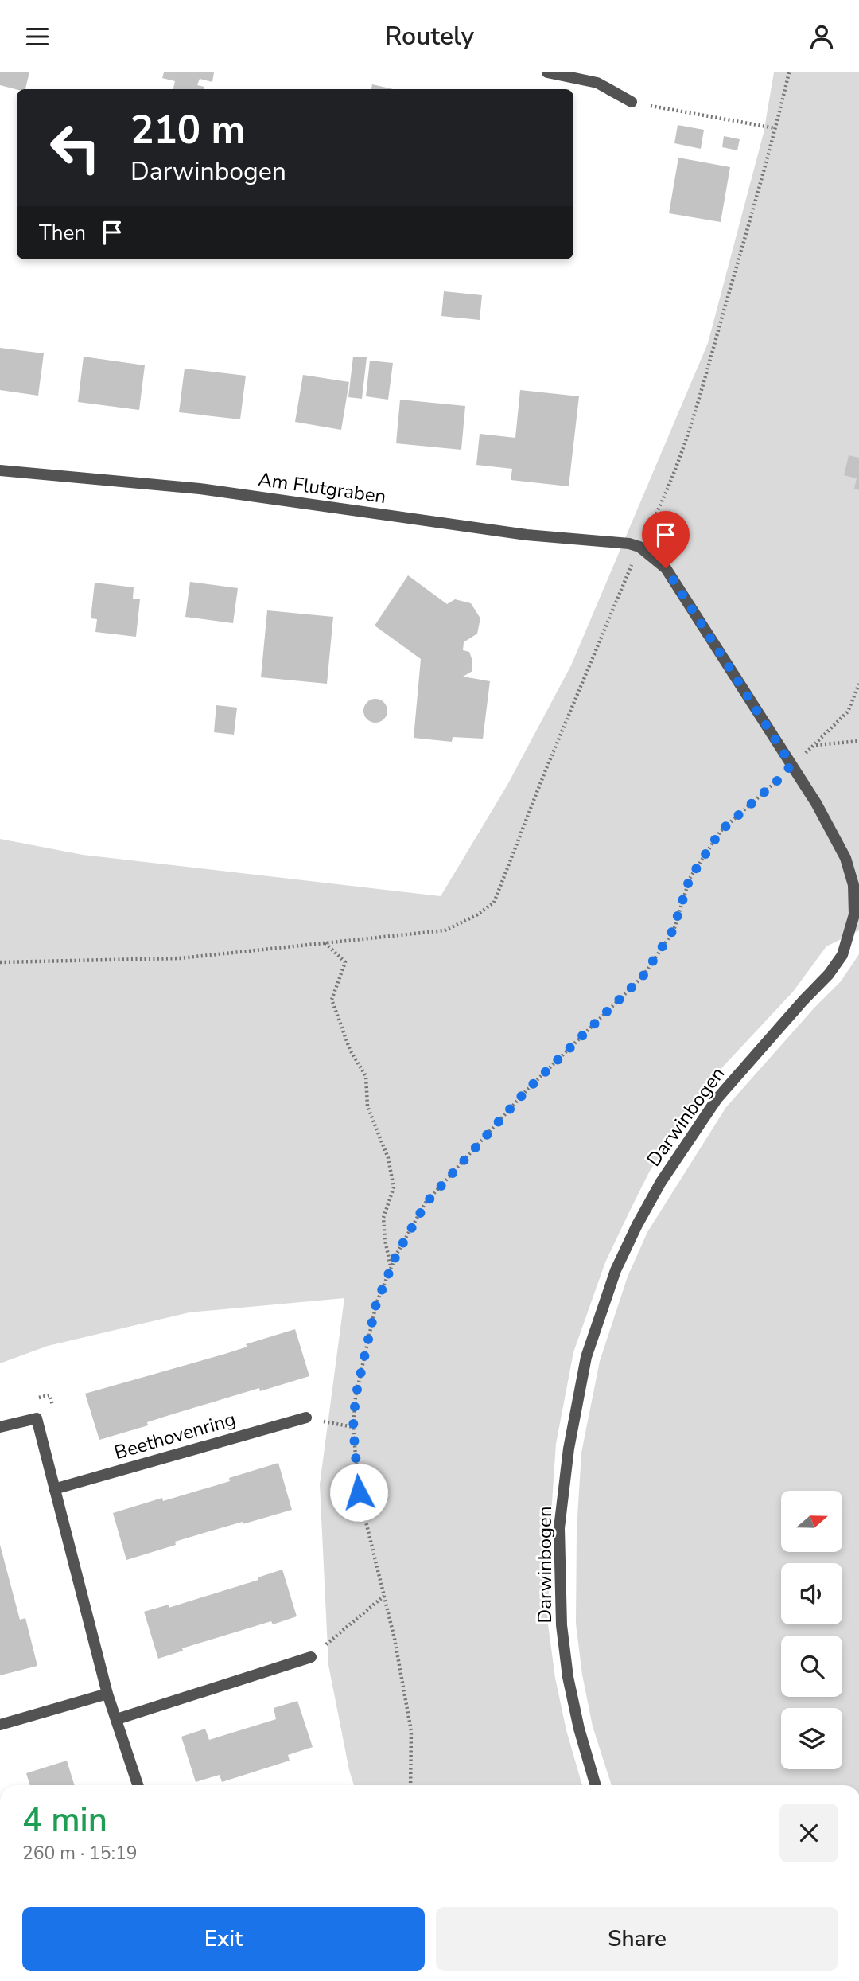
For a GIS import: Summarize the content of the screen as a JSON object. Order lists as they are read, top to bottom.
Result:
{
  "streets": {
    "street": ["Am Flutgraben", "Darwinbogen", "Beethovenring"]
  },
  "crossings": [
    ["Am Flutgraben", "Darwinbogen"]
  ],
  "north": "right",
  "page": {
    "header": "Routely",
    "turn": ["210 m", "Darwinbogen"],
    "then": "Then",
    "heading": ["4 min", "260 m · 15:19"],
    "buttons": ["Exit", "Share"]
  }
}
